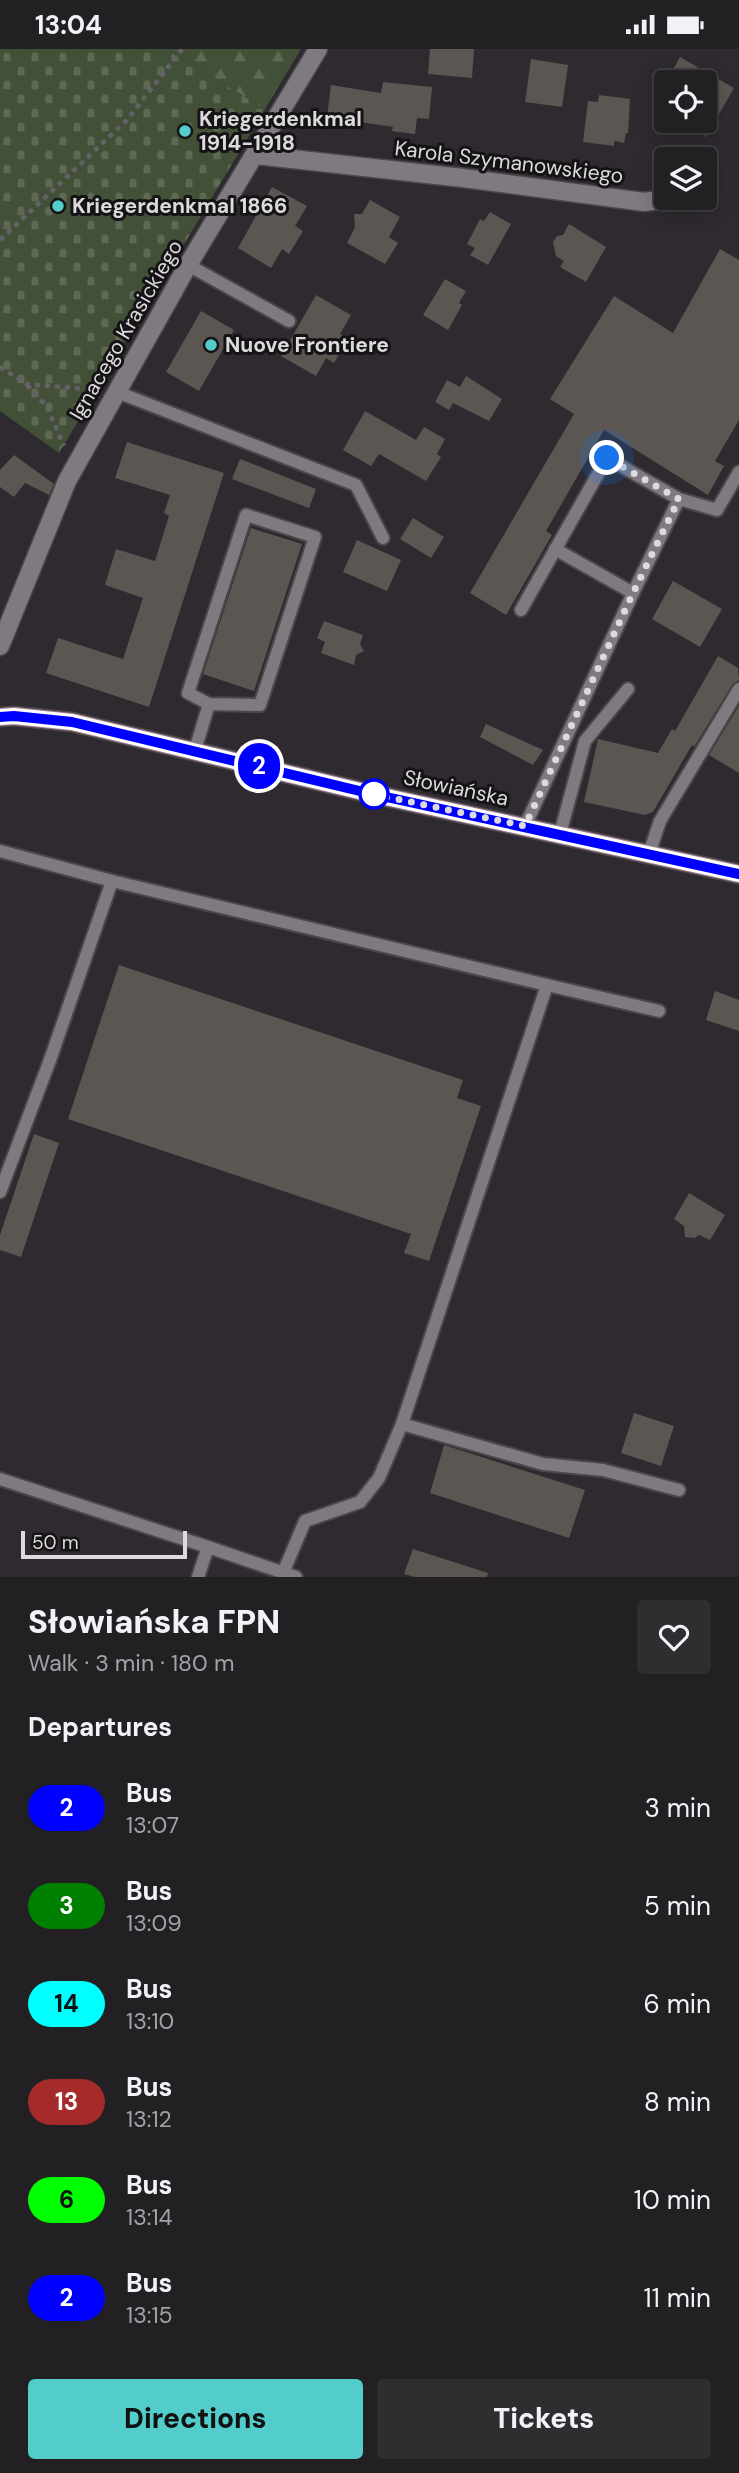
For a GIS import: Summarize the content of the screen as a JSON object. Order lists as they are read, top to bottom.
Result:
{
  "streets": {
    "street": ["Karola Szymanowskiego", "Ignacego Krasickiego", "Słowiańska"]
  },
  "crossings": [
    ["Karola Szymanowskiego", "Ignacego Krasickiego"]
  ],
  "places": ["Kriegerdenkmal 1914-1918", "Kriegerdenkmal 1866", "Nuove Frontiere"],
  "lines": ["bus line 2"],
  "scale_bar": "50 m",
  "page": {
    "status": "13:04",
    "on_map": "2",
    "scale": "50 m",
    "heading": [
      ["Słowiańska FPN", "Walk · 3 min · 180 m"],
      "Departures"
    ],
    "list": [
      {
        "mark": "2",
        "name": "Bus",
        "note": "13:07",
        "value": "3 min"
      },
      {
        "mark": "3",
        "name": "Bus",
        "note": "13:09",
        "value": "5 min"
      },
      {
        "mark": "14",
        "name": "Bus",
        "note": "13:10",
        "value": "6 min"
      },
      {
        "mark": "13",
        "name": "Bus",
        "note": "13:12",
        "value": "8 min"
      },
      {
        "mark": "6",
        "name": "Bus",
        "note": "13:14",
        "value": "10 min"
      },
      {
        "mark": "2",
        "name": "Bus",
        "note": "13:15",
        "value": "11 min"
      }
    ],
    "buttons": ["Directions", "Tickets"]
  }
}
